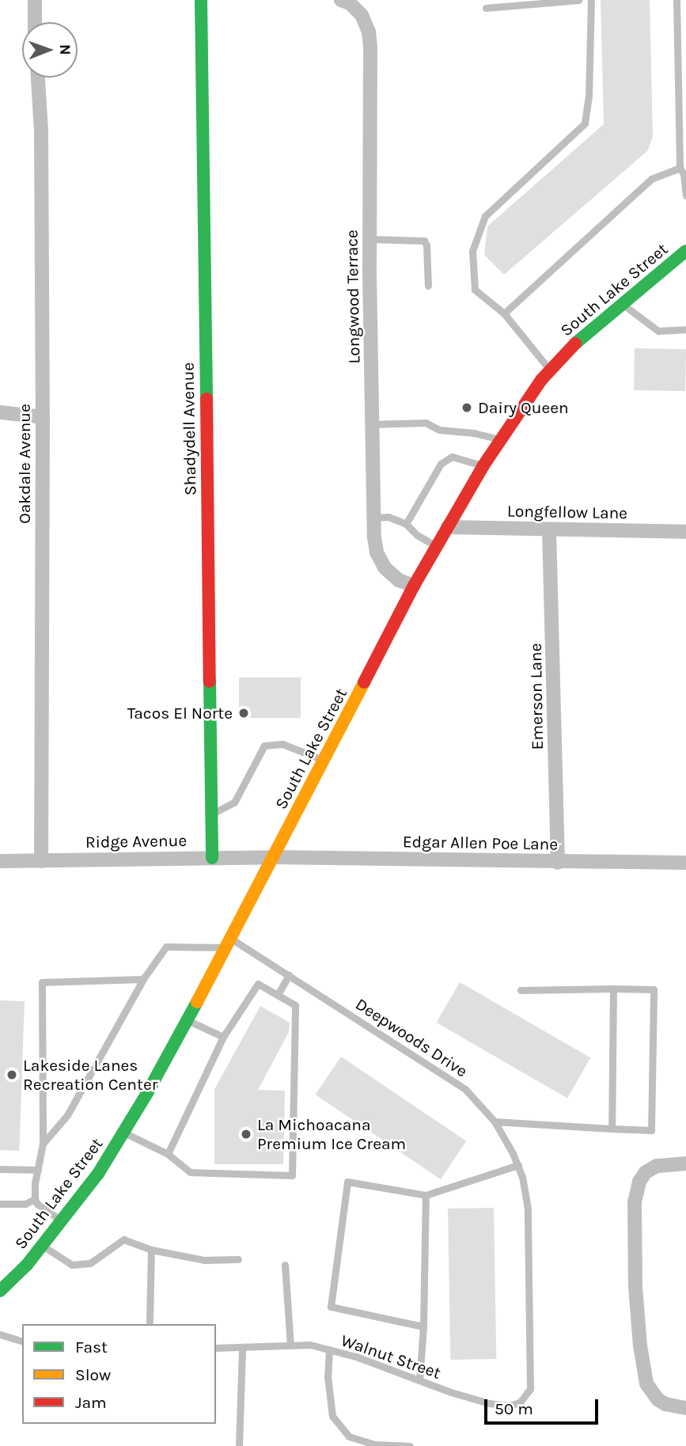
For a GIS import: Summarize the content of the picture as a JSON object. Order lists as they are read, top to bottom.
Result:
{
  "streets": {
    "main road": ["South Lake Street", "Shadydell Avenue"],
    "street": [
      "Longwood Terrace",
      "Oakdale Avenue",
      "Longfellow Lane",
      "Emerson Lane",
      "Ridge Avenue",
      "Edgar Allen Poe Lane"
    ],
    "lane": ["Deepwoods Drive", "Walnut Street"]
  },
  "crossings": [
    ["South Lake Street", "Longwood Terrace"],
    ["South Lake Street", "Longfellow Lane"],
    ["South Lake Street", "Ridge Avenue"],
    ["South Lake Street", "Edgar Allen Poe Lane"],
    ["South Lake Street", "Deepwoods Drive"],
    ["Shadydell Avenue", "Ridge Avenue"],
    ["Oakdale Avenue", "Ridge Avenue"],
    ["Longfellow Lane", "Emerson Lane"],
    ["Emerson Lane", "Edgar Allen Poe Lane"],
    ["Ridge Avenue", "Edgar Allen Poe Lane"],
    ["Deepwoods Drive", "Walnut Street"]
  ],
  "places": [
    "Dairy Queen",
    "Tacos El Norte",
    "Lakeside Lanes Recreation Center",
    "La Michoacana Premium Ice Cream"
  ],
  "legend": ["Fast", "Slow", "Jam"],
  "scale_bar": "50 m",
  "north": "right"
}
